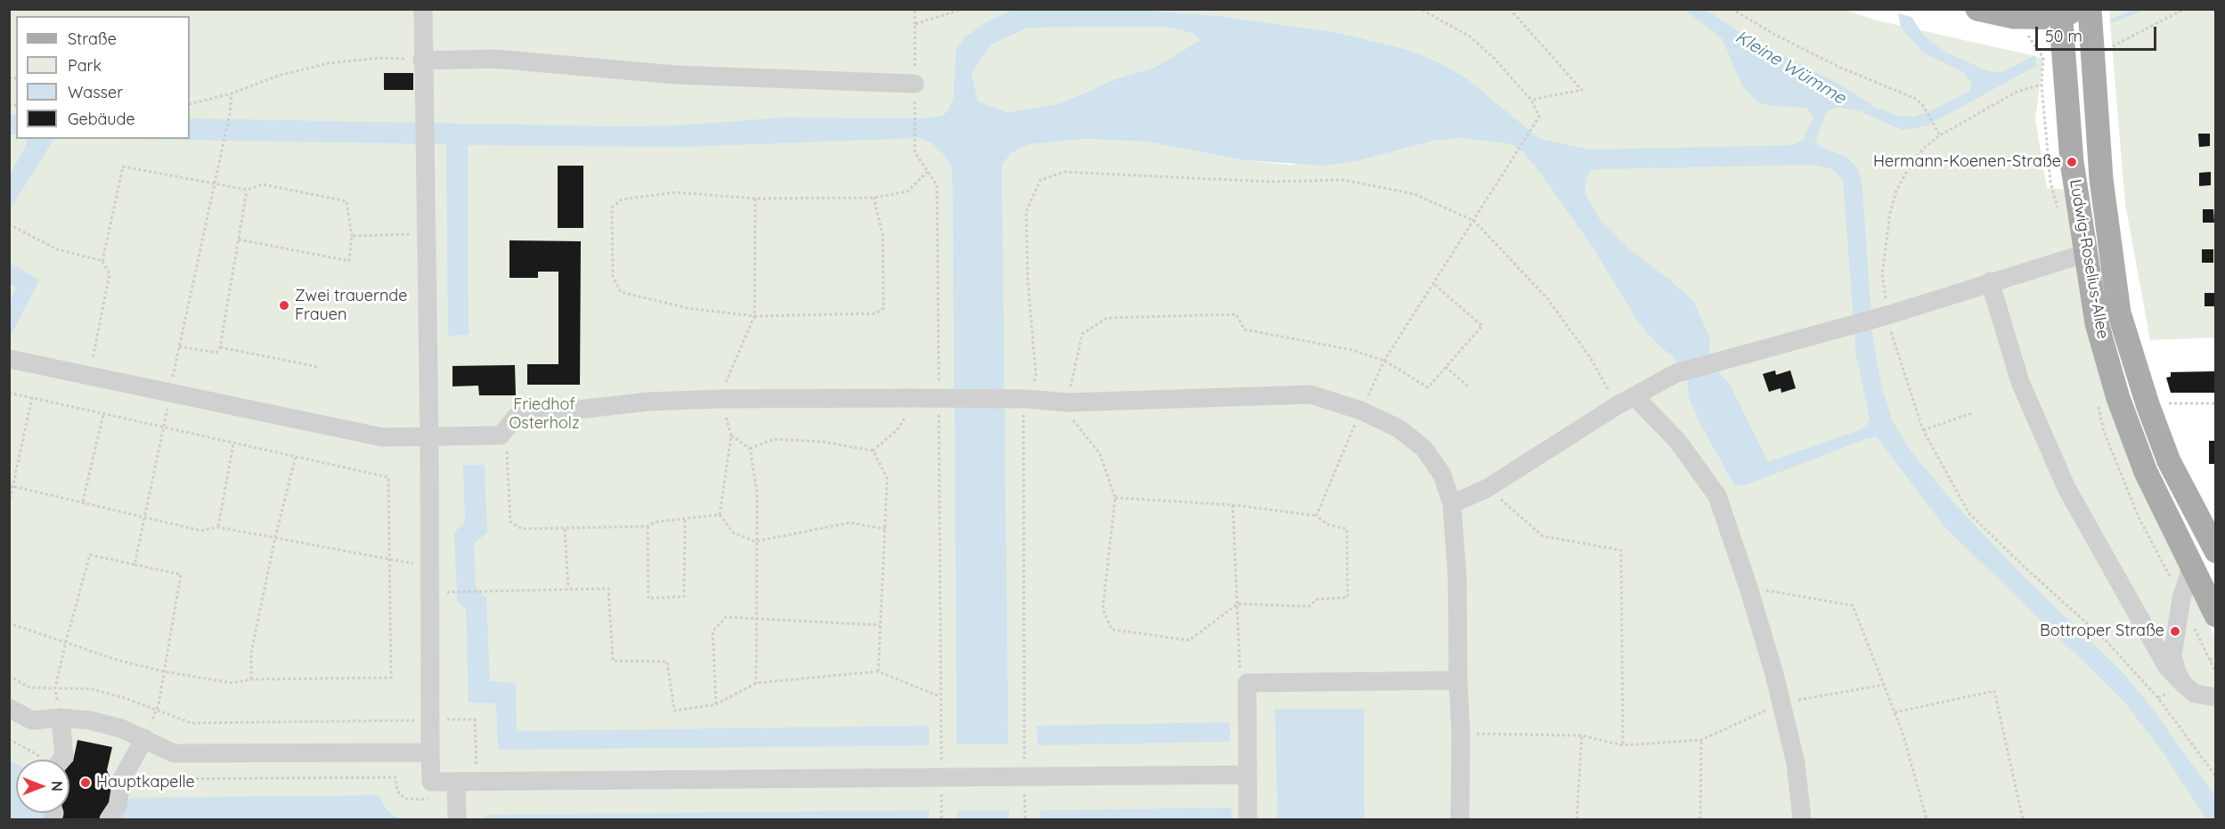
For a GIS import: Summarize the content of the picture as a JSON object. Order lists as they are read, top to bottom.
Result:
{
  "streets": {
    "main road": ["Ludwig-Roselius-Allee"]
  },
  "water": ["Kleine Wümme"],
  "parks": ["Friedhof Osterholz"],
  "places": [
    "Hermann-Koenen-Straße",
    "Zwei trauernde Frauen",
    "Bottroper Straße",
    "Hauptkapelle"
  ],
  "legend": [
    "Straße",
    "Park",
    "Wasser",
    "Gebäude"
  ],
  "scale_bar": "50 m",
  "north": "right"
}
